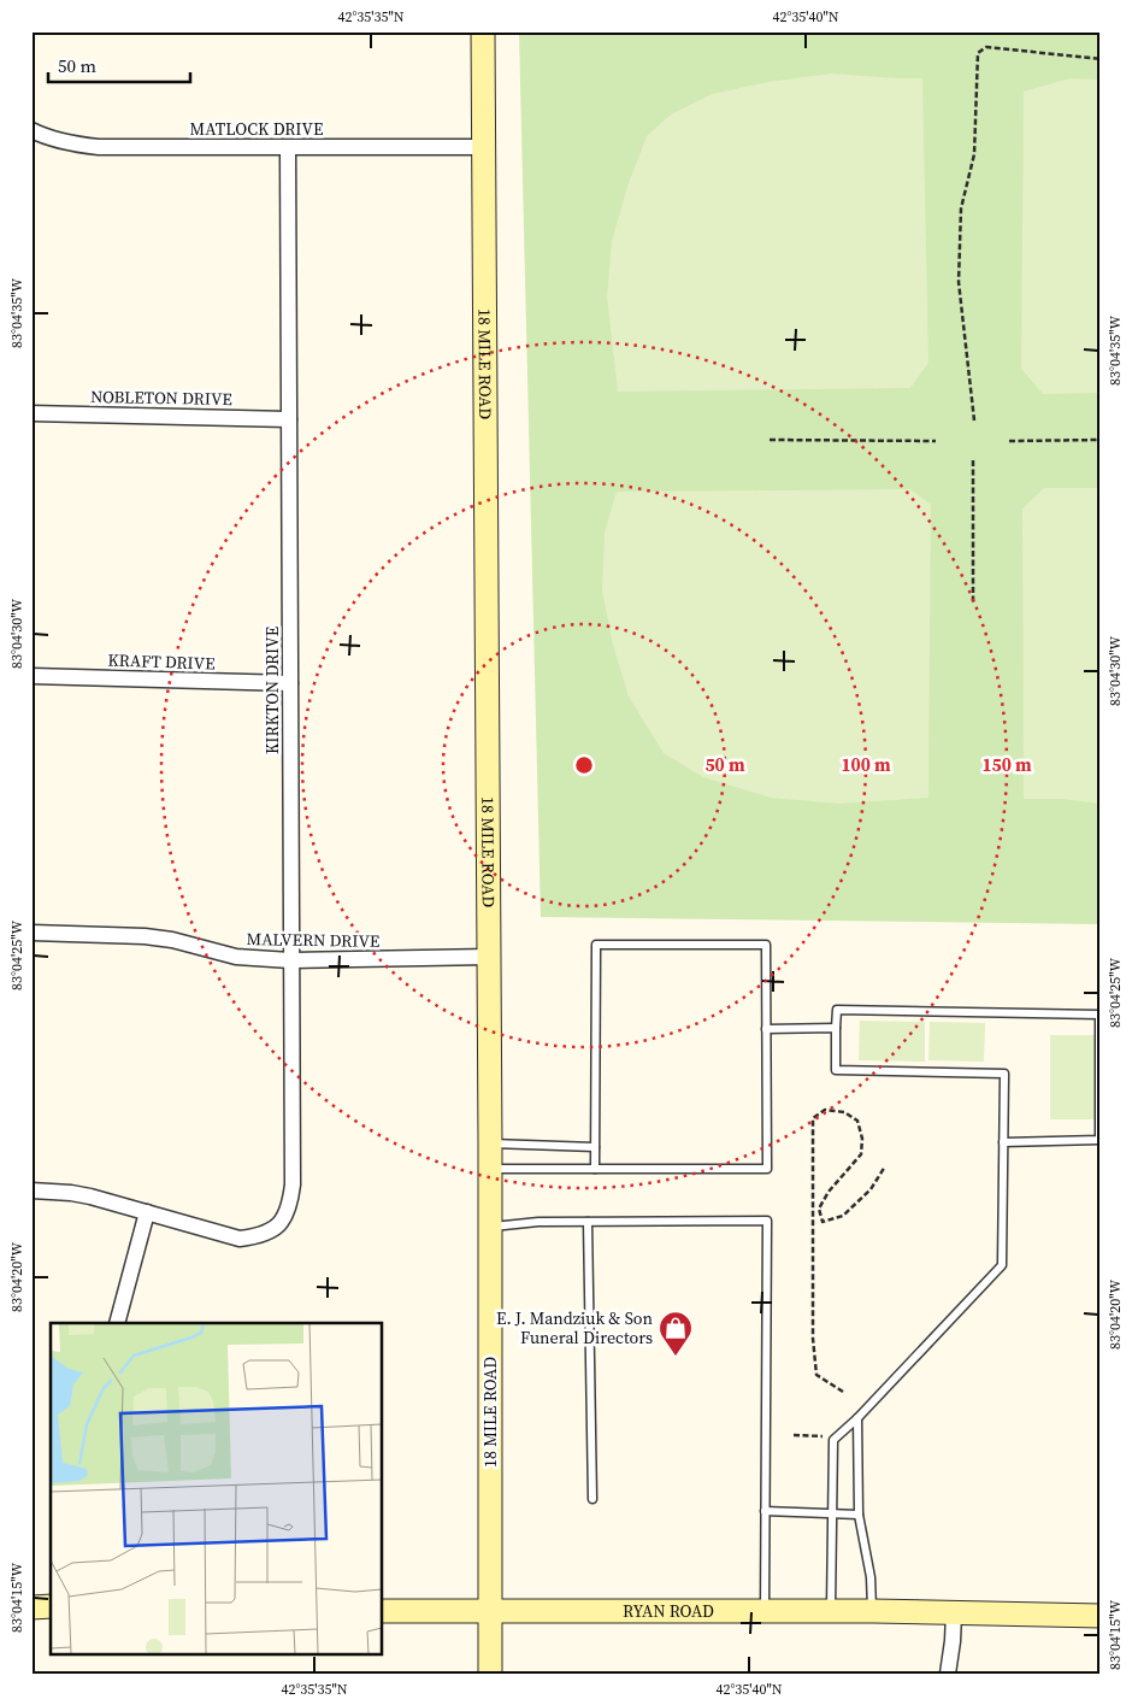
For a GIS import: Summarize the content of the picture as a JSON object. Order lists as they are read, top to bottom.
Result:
{
  "streets": {
    "main road": ["18 MILE ROAD", "RYAN ROAD"],
    "street": [
      "MATLOCK DRIVE",
      "NOBLETON DRIVE",
      "KRAFT DRIVE",
      "KIRKTON DRIVE",
      "MALVERN DRIVE"
    ]
  },
  "crossings": [
    ["MATLOCK DRIVE", "18 MILE ROAD"],
    ["MATLOCK DRIVE", "KIRKTON DRIVE"],
    ["18 MILE ROAD", "MALVERN DRIVE"],
    ["18 MILE ROAD", "RYAN ROAD"],
    ["NOBLETON DRIVE", "KIRKTON DRIVE"],
    ["KRAFT DRIVE", "KIRKTON DRIVE"],
    ["KIRKTON DRIVE", "MALVERN DRIVE"]
  ],
  "places": {
    "shop": ["E. J. Mandziuk & Son Funeral Directors"]
  },
  "scale_bar": "50 m",
  "coordinates": [
    "42°35'35\"N",
    "42°35'40\"N",
    "83°04'35\"W",
    "83°04'30\"W",
    "83°04'25\"W",
    "83°04'20\"W",
    "83°04'15\"W"
  ],
  "rings": ["50 m", "100 m", "150 m"]
}
